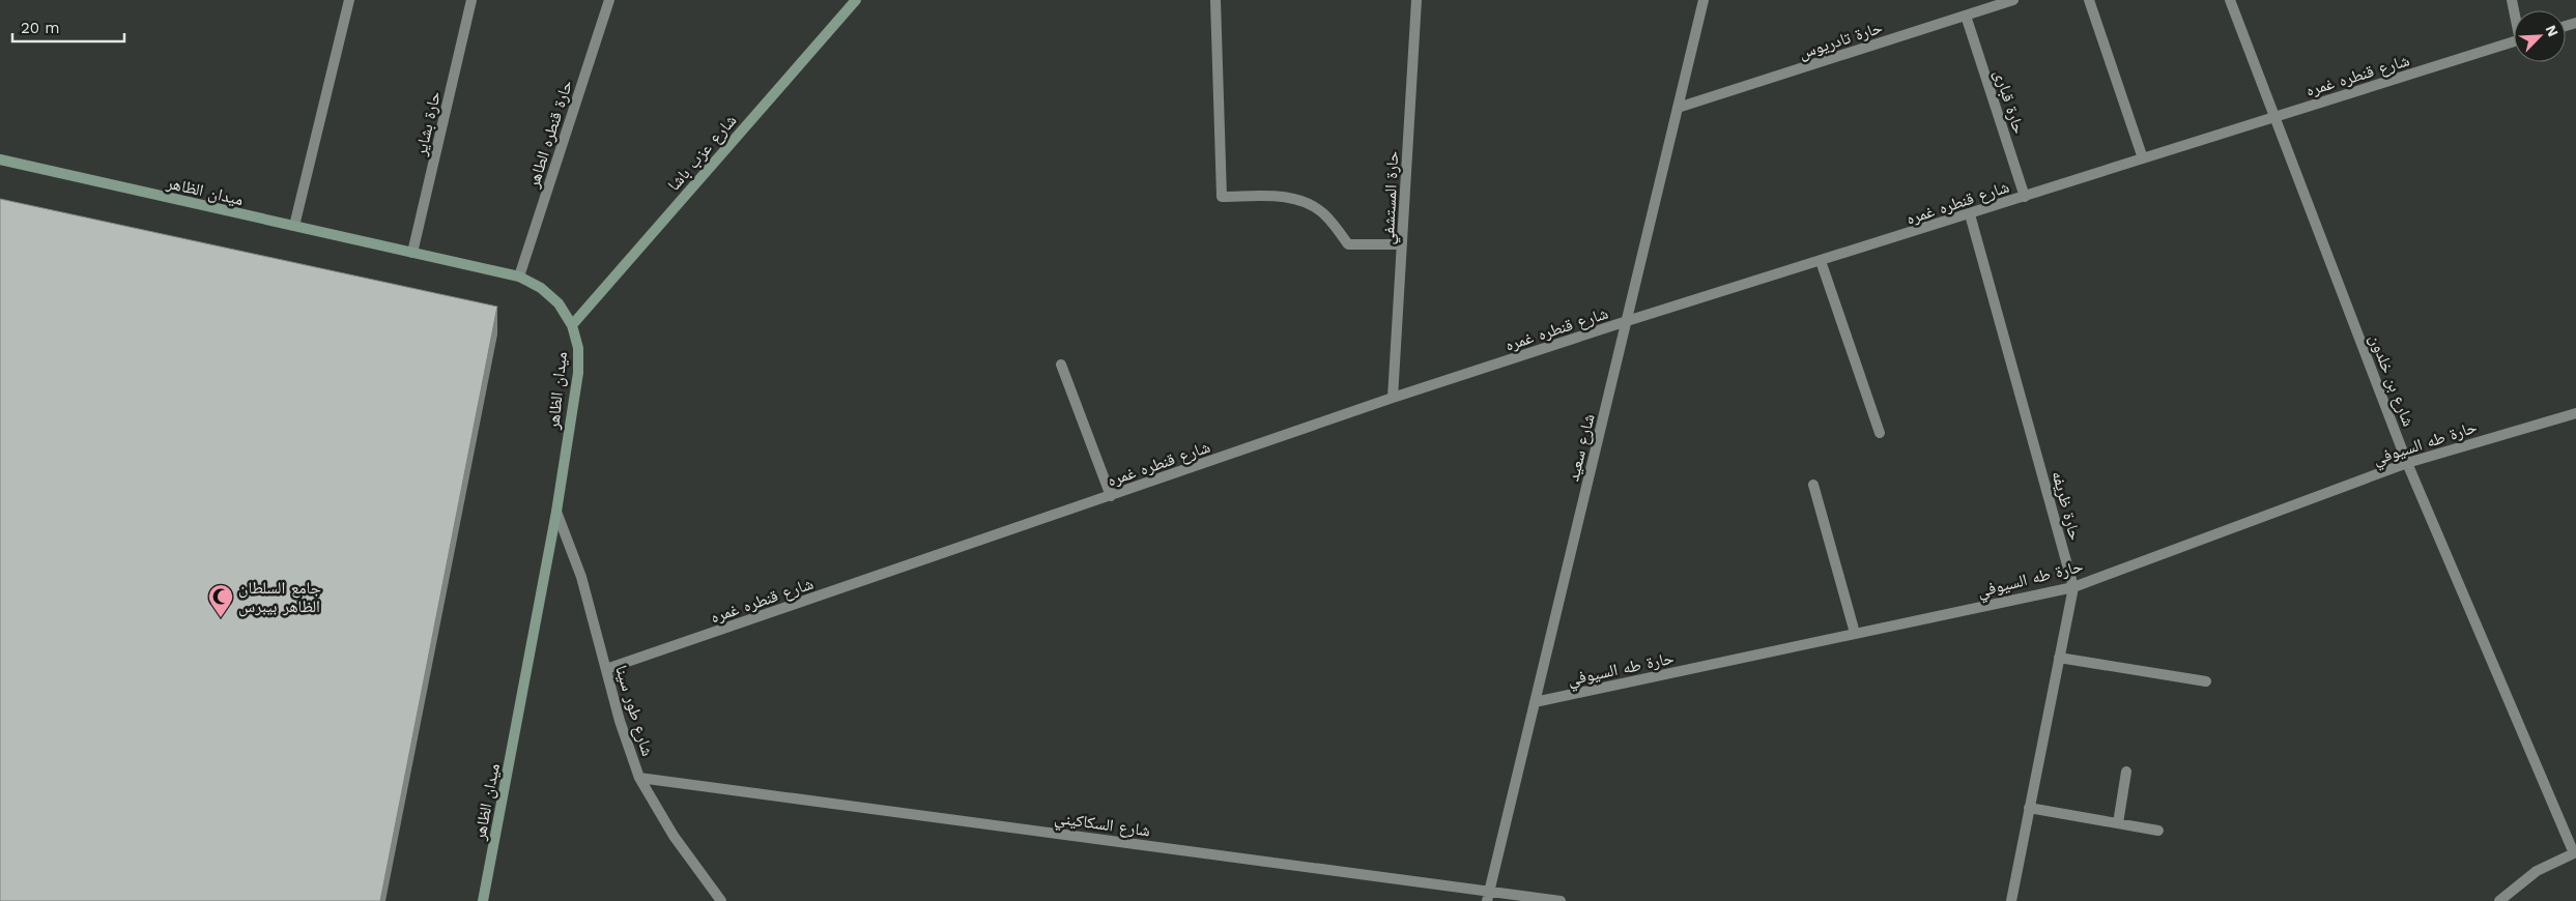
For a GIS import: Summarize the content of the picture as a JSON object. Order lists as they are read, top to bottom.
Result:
{
  "streets": {
    "main road": ["شارع عزب باشا", "ميدان الظاهر"],
    "street": [
      "حارة تادريوس",
      "شارع قنطره غمره",
      "حارة قبارى",
      "حارة بشاير",
      "حارة قنطره الطاهر",
      "حارة المستشفي",
      "شارع بن خلدون",
      "حارة طه السيوفي",
      "شارع سعيد",
      "حارة ظريفه",
      "شارع طور سينا",
      "شارع السكاكيني"
    ]
  },
  "crossings": [
    ["حارة تادريوس", "حارة قبارى"],
    ["حارة تادريوس", "شارع سعيد"],
    ["شارع قنطره غمره", "حارة قبارى"],
    ["شارع قنطره غمره", "حارة المستشفي"],
    ["شارع قنطره غمره", "شارع بن خلدون"],
    ["شارع قنطره غمره", "شارع سعيد"],
    ["شارع قنطره غمره", "حارة ظريفه"],
    ["شارع قنطره غمره", "شارع طور سينا"],
    ["حارة بشاير", "ميدان الظاهر"],
    ["حارة قنطره الطاهر", "ميدان الظاهر"],
    ["شارع عزب باشا", "ميدان الظاهر"],
    ["ميدان الظاهر", "شارع طور سينا"],
    ["شارع بن خلدون", "حارة طه السيوفي"],
    ["حارة طه السيوفي", "شارع سعيد"],
    ["حارة طه السيوفي", "حارة ظريفه"],
    ["شارع سعيد", "شارع السكاكيني"],
    ["شارع طور سينا", "شارع السكاكيني"]
  ],
  "places": {
    "mosque": ["جامع السلطان الظاهر بيبرس"]
  },
  "scale_bar": "20 m",
  "north": "top right"
}
